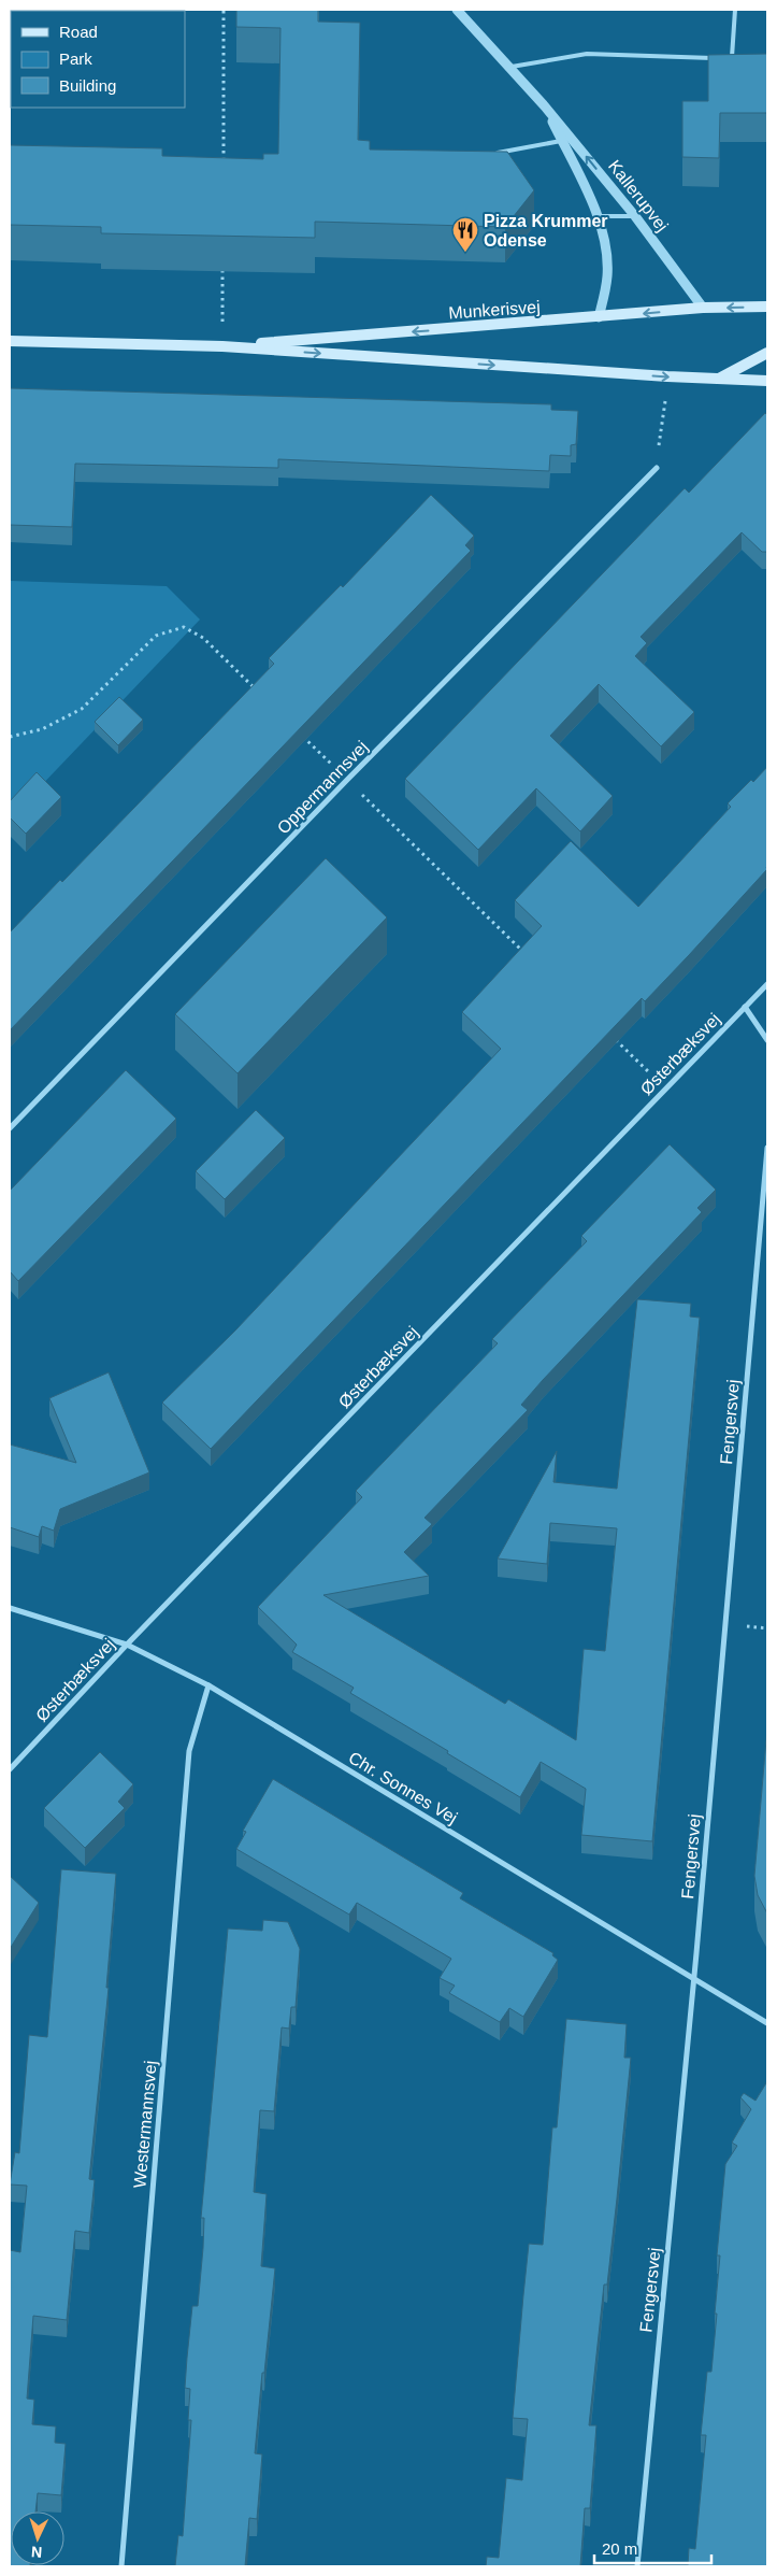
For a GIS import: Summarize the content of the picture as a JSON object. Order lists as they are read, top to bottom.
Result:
{
  "streets": {
    "main road": ["Munkerisvej"],
    "street": [
      "Kallerupvej",
      "Oppermannsvej",
      "Østerbæksvej",
      "Fengersvej",
      "Chr. Sonnes Vej",
      "Westermannsvej"
    ]
  },
  "crossings": [
    ["Kallerupvej", "Munkerisvej"],
    ["Østerbæksvej", "Chr. Sonnes Vej"],
    ["Fengersvej", "Chr. Sonnes Vej"],
    ["Chr. Sonnes Vej", "Westermannsvej"]
  ],
  "places": {
    "restaurant": ["Pizza Krummer Odense"]
  },
  "legend": ["Road", "Park", "Building"],
  "scale_bar": "20 m",
  "north": "bottom"
}
